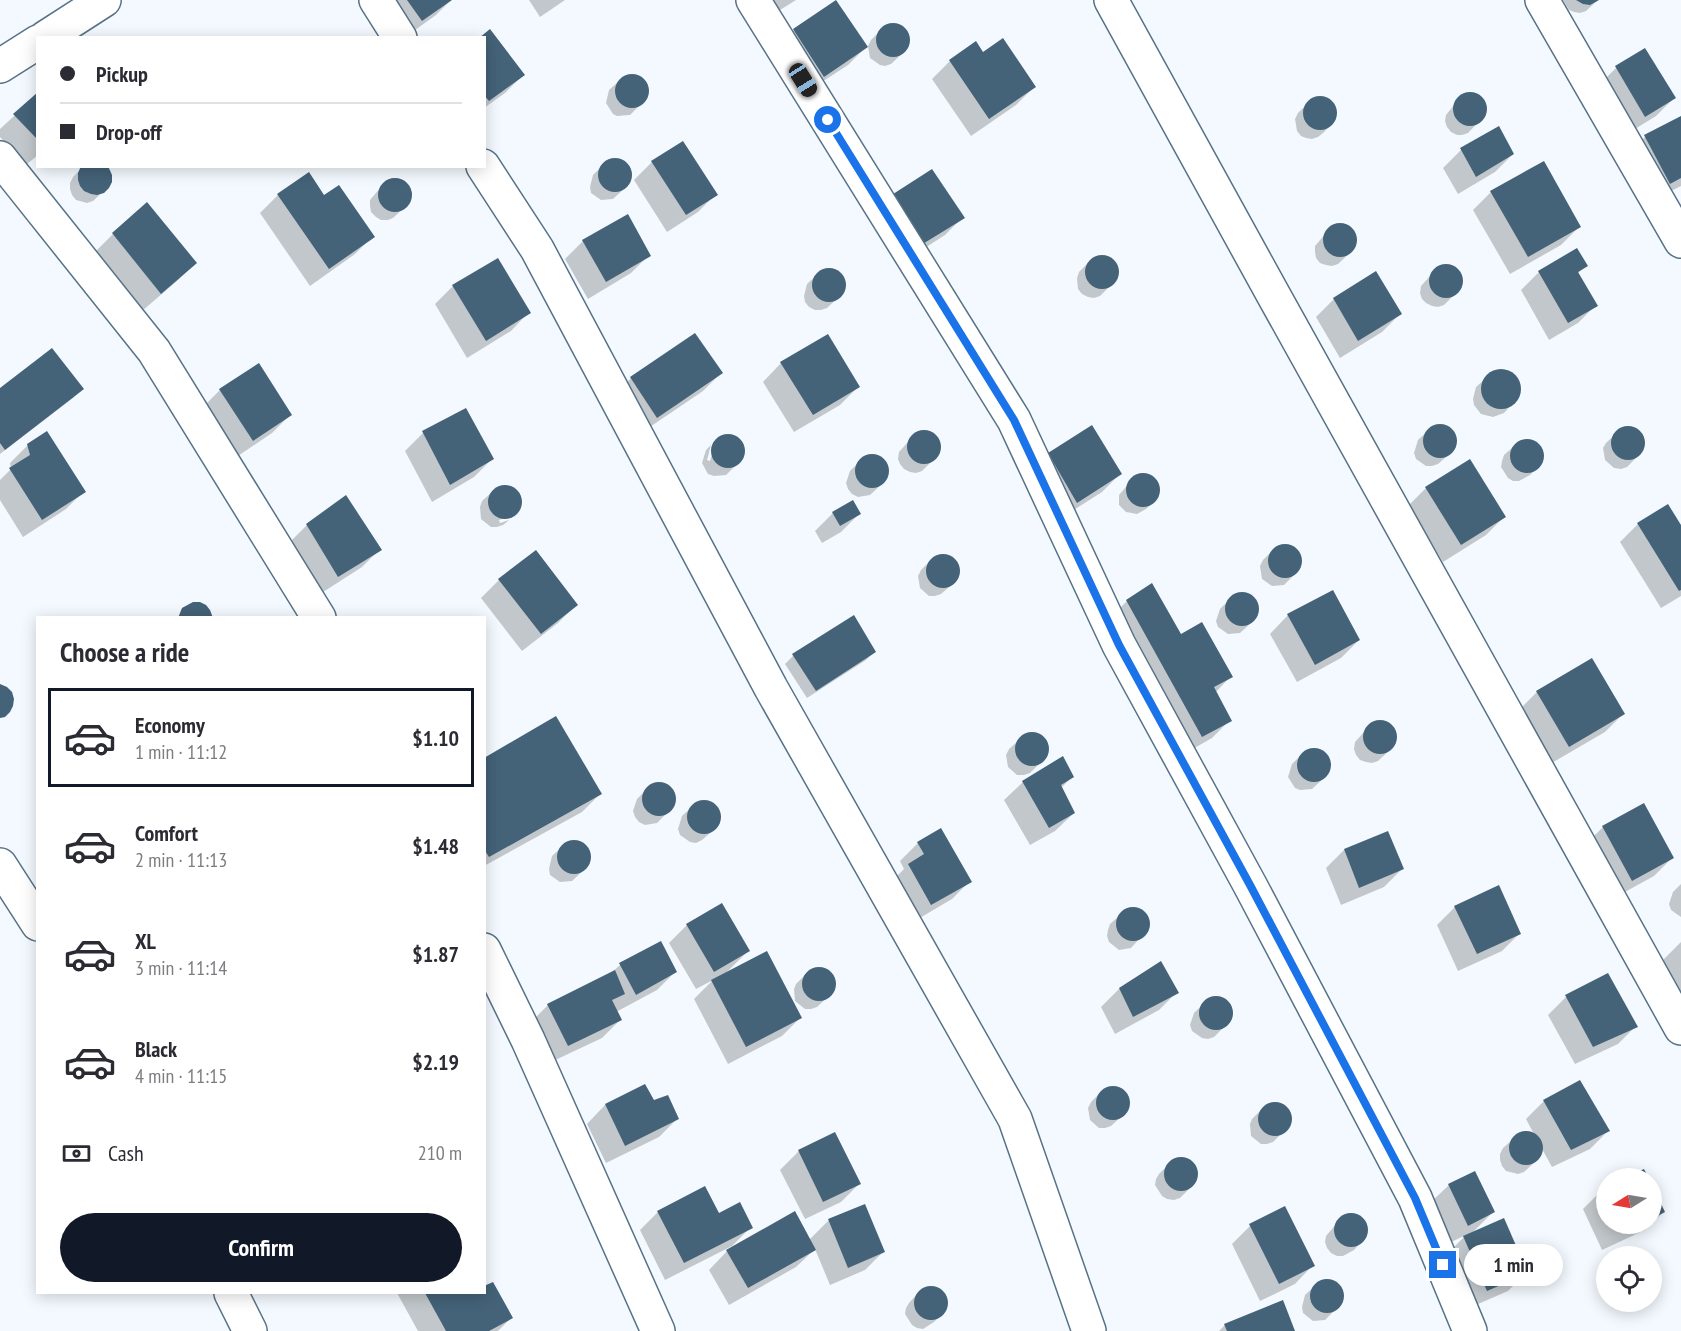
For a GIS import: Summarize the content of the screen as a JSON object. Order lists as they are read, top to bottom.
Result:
{
  "north": "left",
  "page": {
    "banner": ["Pickup", "Drop-off"],
    "heading": "Choose a ride",
    "list": [
      {
        "name": "Economy",
        "note": "1 min · 11:12",
        "value": "$1.10"
      },
      {
        "name": "Comfort",
        "note": "2 min · 11:13",
        "value": "$1.48"
      },
      {
        "name": "XL",
        "note": "3 min · 11:14",
        "value": "$1.87"
      },
      {
        "name": "Black",
        "note": "4 min · 11:15",
        "value": "$2.19"
      }
    ],
    "pay": ["Cash", "210 m"],
    "buttons": "Confirm",
    "bubble": "1 min"
  }
}
